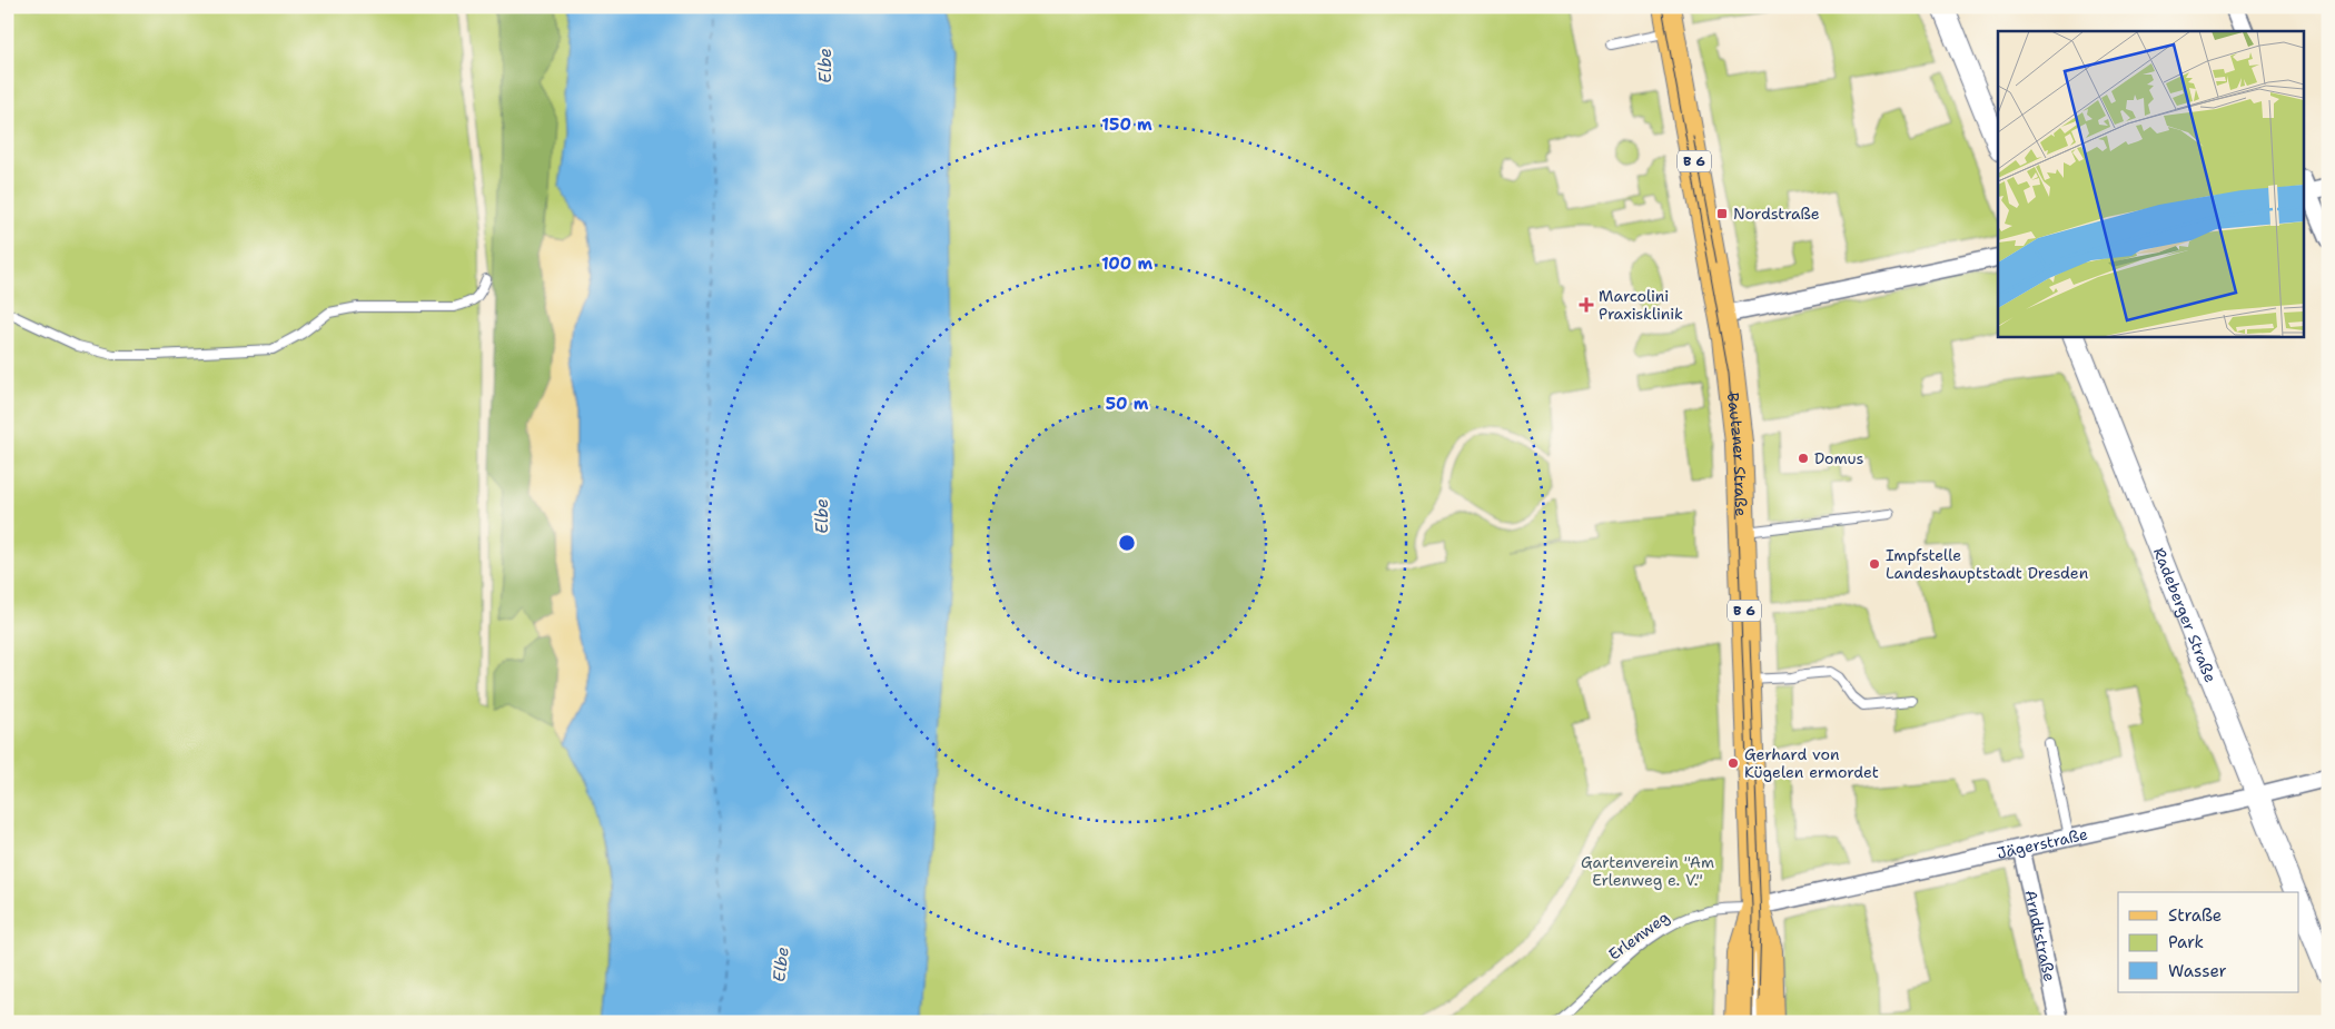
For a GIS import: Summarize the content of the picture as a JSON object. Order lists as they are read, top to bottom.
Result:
{
  "streets": {
    "main road": ["B 6", "Bautzner Straße"],
    "street": ["Radeberger Straße", "Jägerstraße", "Arndtstraße"],
    "lane": ["Erlenweg"]
  },
  "crossings": [
    ["Bautzner Straße", "Jägerstraße"],
    ["Bautzner Straße", "Erlenweg"],
    ["Radeberger Straße", "Jägerstraße"],
    ["Jägerstraße", "Erlenweg"],
    ["Jägerstraße", "Arndtstraße"]
  ],
  "water": ["Elbe"],
  "parks": ["Gartenverein \"Am Erlenweg e. V.\""],
  "places": {
    "transit": ["Nordstraße"],
    "health": ["Marcolini Praxisklinik"],
    "other": ["Domus", "Impfstelle Landeshauptstadt Dresden", "Gerhard von Kügelen ermordet"]
  },
  "legend": ["Straße", "Park", "Wasser"],
  "rings": ["150 m", "100 m", "50 m"]
}
